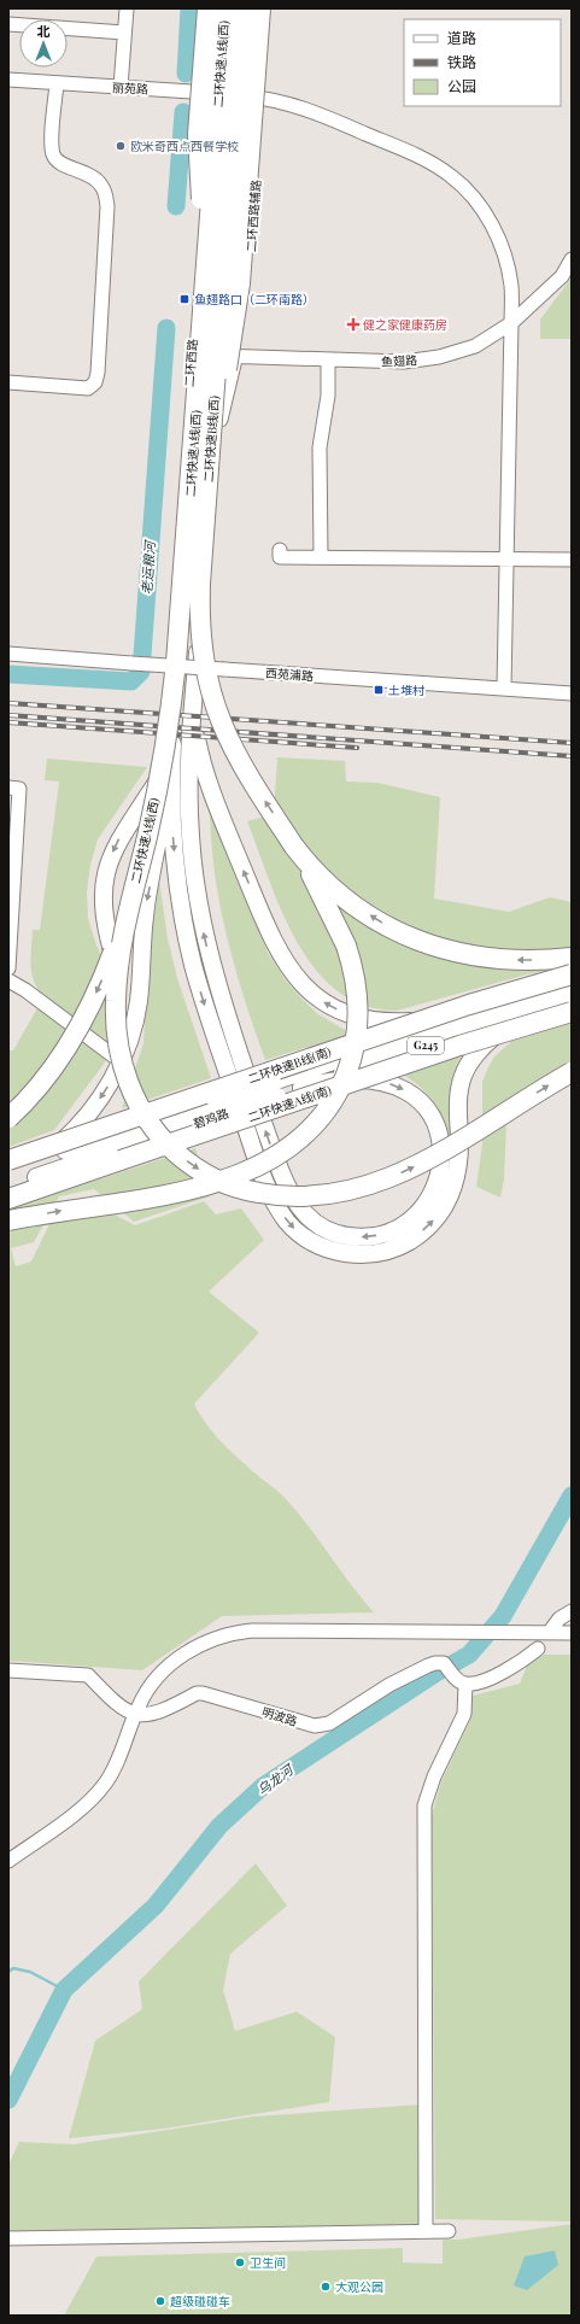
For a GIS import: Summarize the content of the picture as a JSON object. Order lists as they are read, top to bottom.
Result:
{
  "streets": {
    "highway": [
      "二环快速A线(西)",
      "二环快速B线(西)",
      "G245",
      "二环快速B线(南)",
      "二环快速A线(南)",
      "碧鸡路"
    ],
    "main road": ["二环西路"],
    "street": [
      "丽苑路",
      "鱼翅路",
      "西苑浦路",
      "明波路"
    ]
  },
  "crossings": [
    ["二环快速A线(西)", "鱼翅路"],
    ["二环快速A线(西)", "二环西路"],
    ["丽苑路", "鱼翅路"],
    ["丽苑路", "二环西路"],
    ["丽苑路", "西苑浦路"],
    ["鱼翅路", "二环西路"],
    ["G245", "碧鸡路"]
  ],
  "one_way": ["二环快速B线(西)"],
  "water": ["老运粮河", "乌龙河"],
  "places": {
    "other": [
      "欧米奇西点西餐学校",
      "卫生间",
      "大观公园",
      "超级碰碰车"
    ],
    "transit": ["鱼翅路口（二环南路）", "土堆村"],
    "health": ["健之家健康药房"]
  },
  "legend": ["道路", "铁路", "公园"],
  "north": "top"
}
